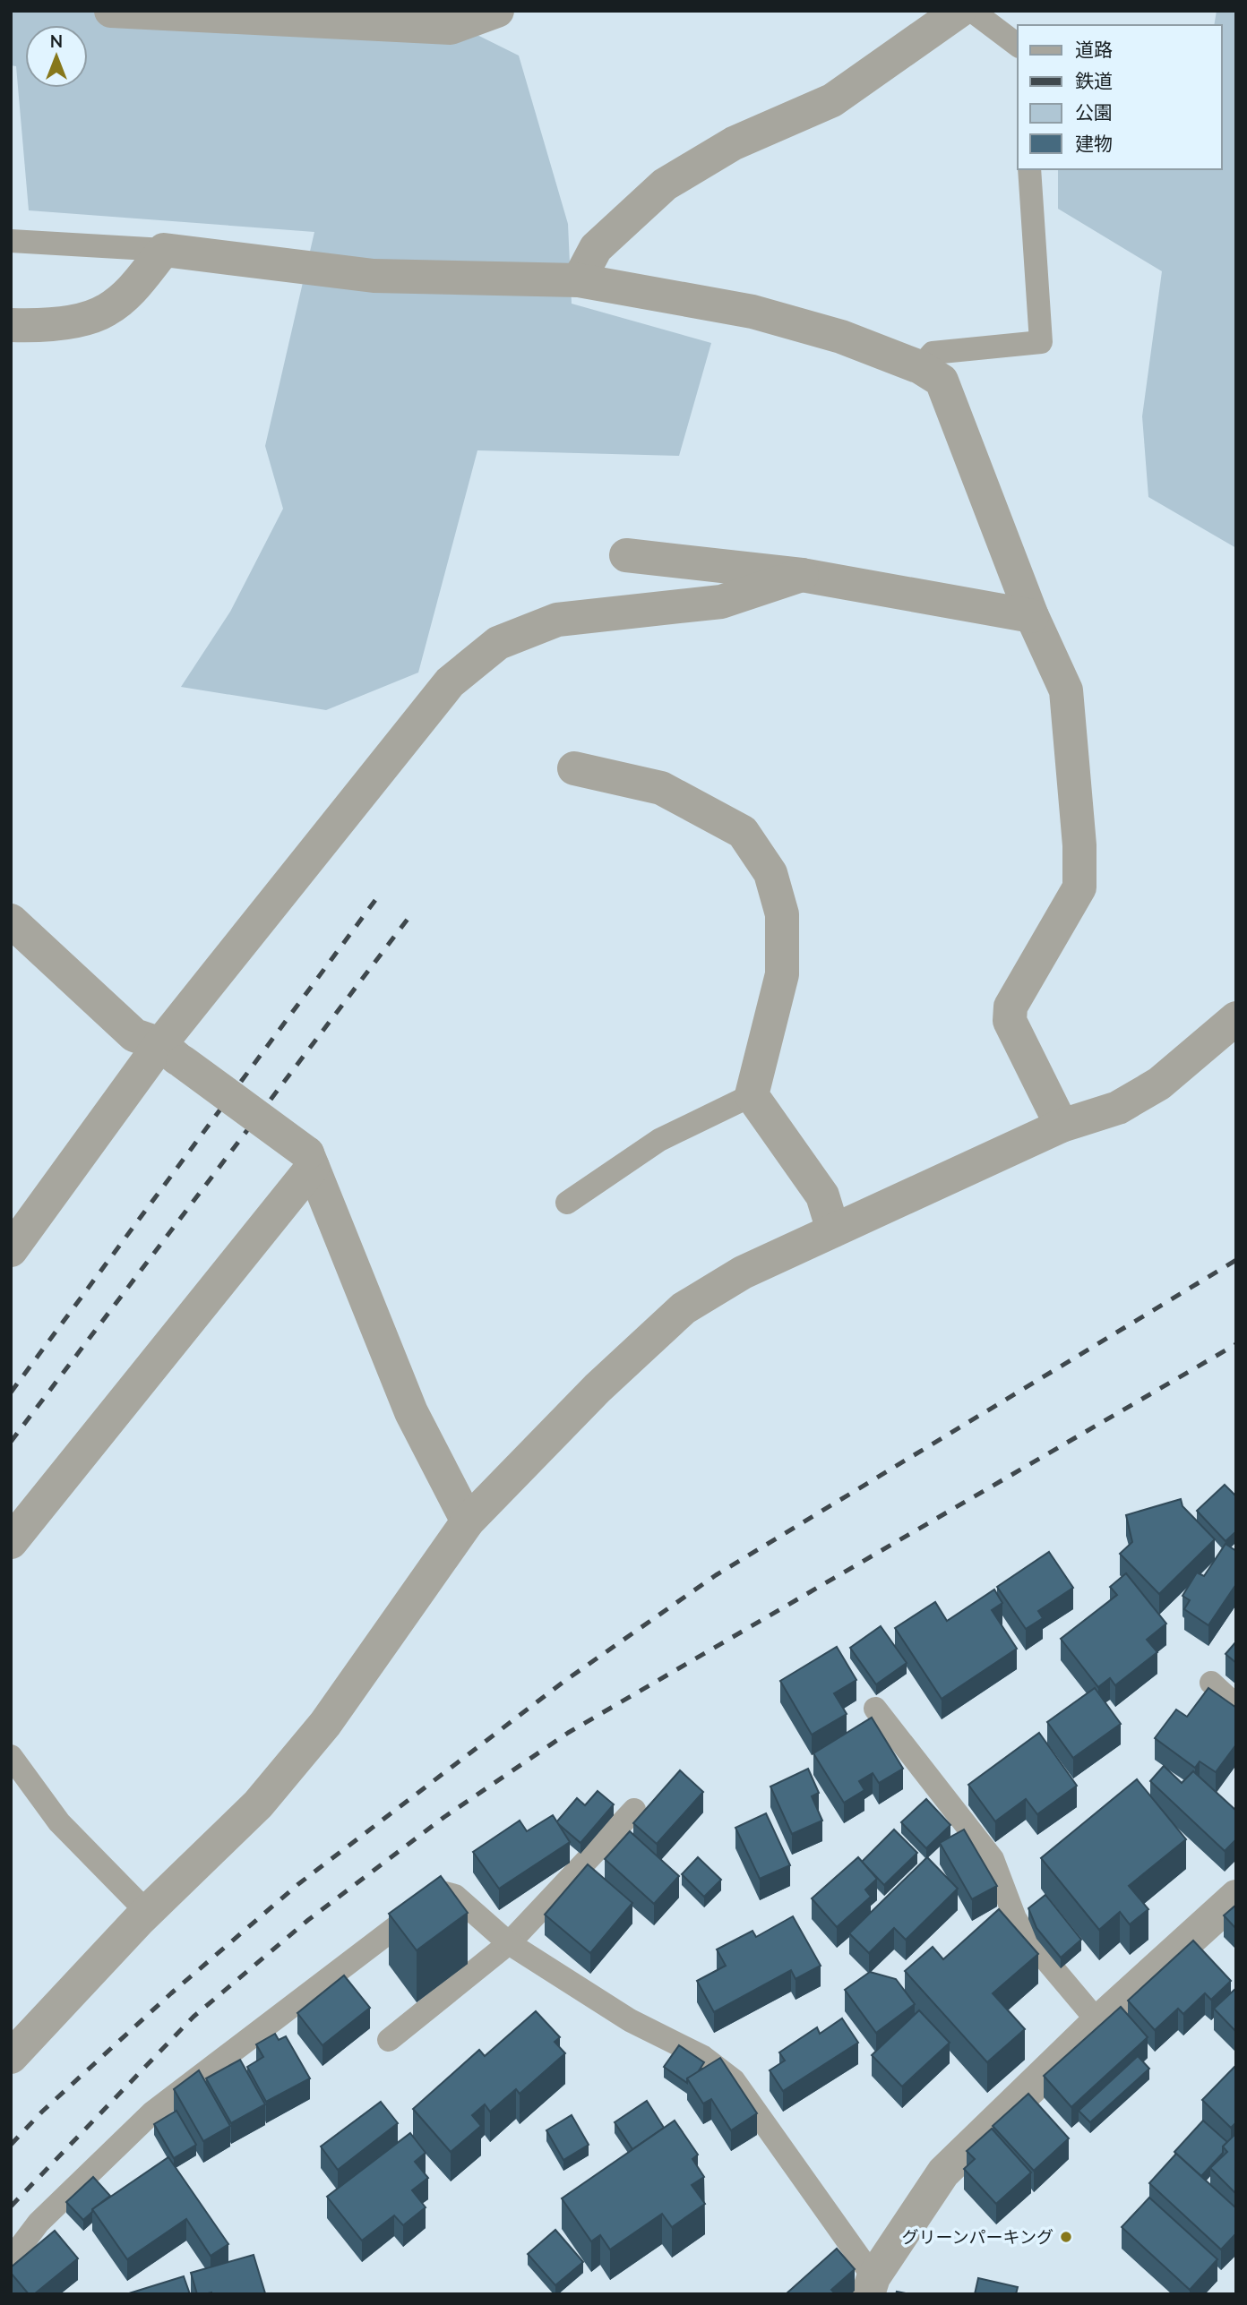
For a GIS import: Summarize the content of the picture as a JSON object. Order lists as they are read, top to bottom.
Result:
{
  "places": ["グリーンパーキング"],
  "legend": [
    "道路",
    "鉄道",
    "公園",
    "建物"
  ],
  "north": "top"
}
